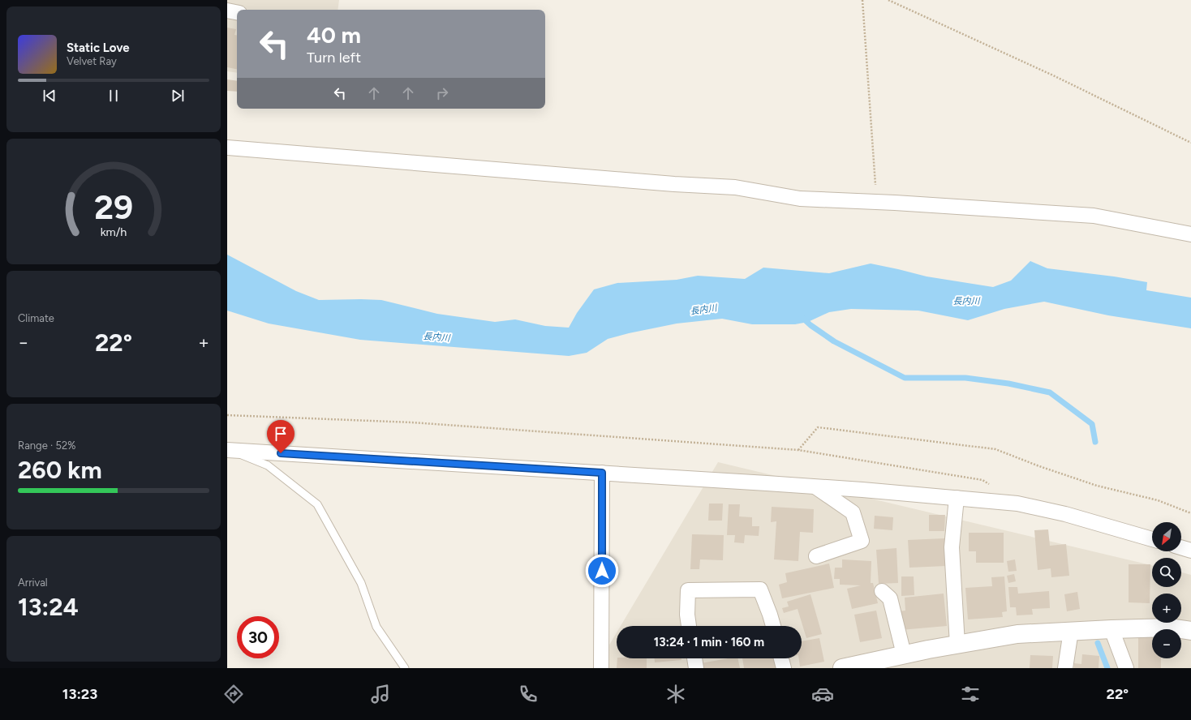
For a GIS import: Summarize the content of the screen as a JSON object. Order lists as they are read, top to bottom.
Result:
{
  "water": ["長内川"],
  "north": "bottom left",
  "page": {
    "turn": ["40 m", "Turn left"],
    "song": ["Static Love", "Velvet Ray"],
    "tile": [
      "Climate",
      ["Range · 52%", "260 km"],
      ["Arrival", "13:24"]
    ],
    "heat": ["−", "22°", "+"],
    "map_buttons": ["+", "−"],
    "limit": "30",
    "trip": "13:24 · 1 min · 160 m",
    "tabs": ["13:23", "22°"],
    "gauge": ["29", "km/h"]
  }
}
